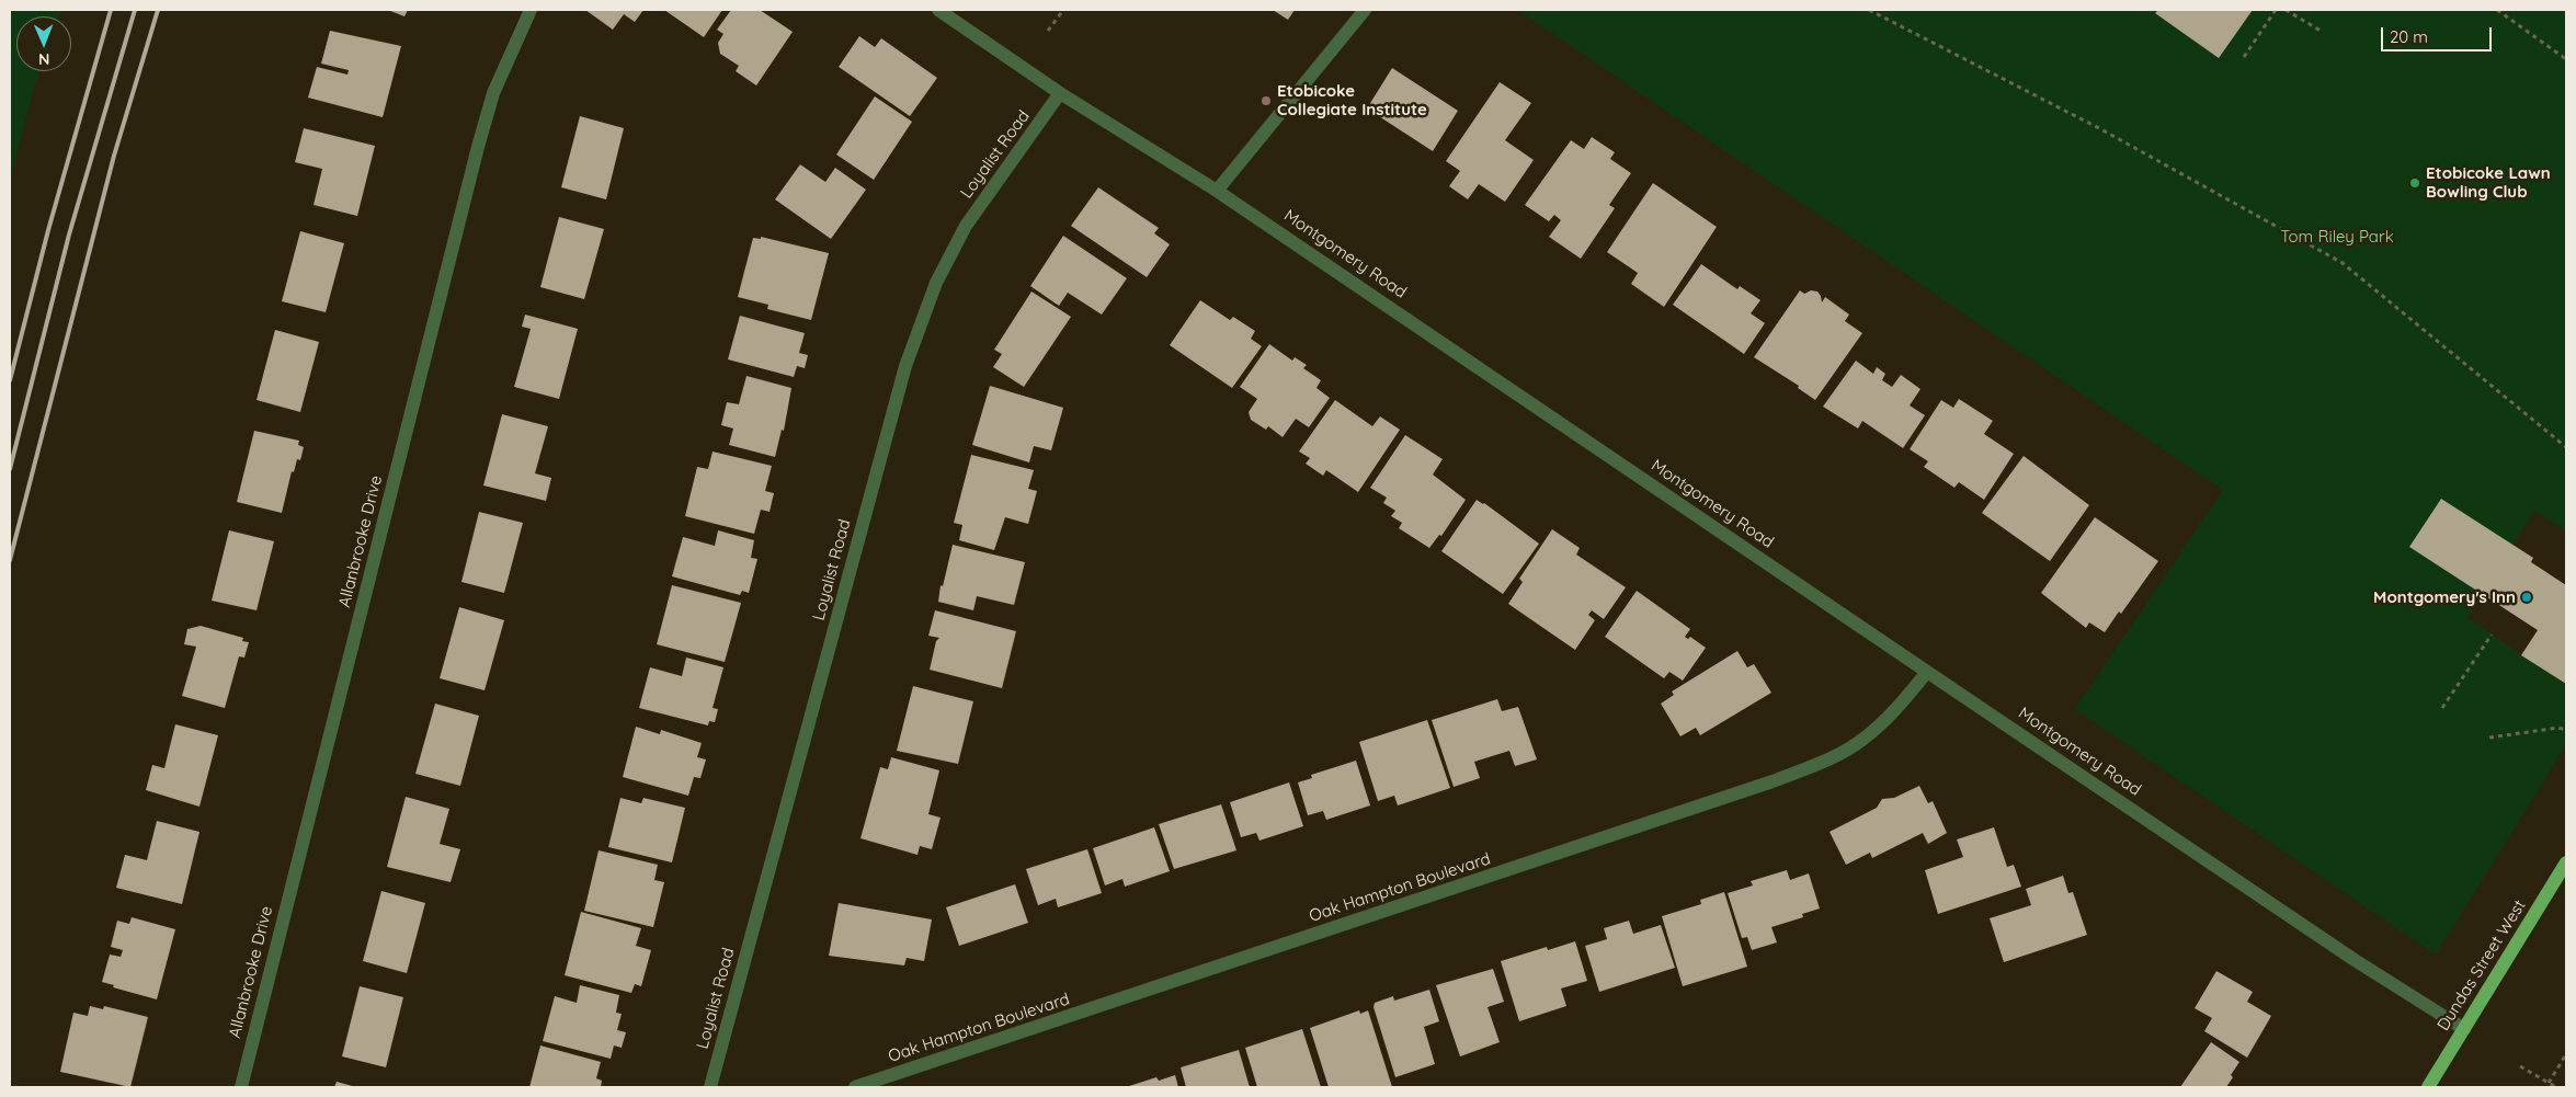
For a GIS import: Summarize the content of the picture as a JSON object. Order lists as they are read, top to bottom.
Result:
{
  "streets": {
    "main road": ["Dundas Street West"],
    "street": [
      "Loyalist Road",
      "Montgomery Road",
      "Allanbrooke Drive",
      "Oak Hampton Boulevard"
    ]
  },
  "crossings": [
    ["Loyalist Road", "Montgomery Road"],
    ["Montgomery Road", "Oak Hampton Boulevard"],
    ["Montgomery Road", "Dundas Street West"]
  ],
  "parks": ["Tom Riley Park"],
  "places": ["Etobicoke Collegiate Institute", "Etobicoke Lawn Bowling Club", "Montgomery's Inn"],
  "scale_bar": "20 m",
  "north": "bottom"
}
